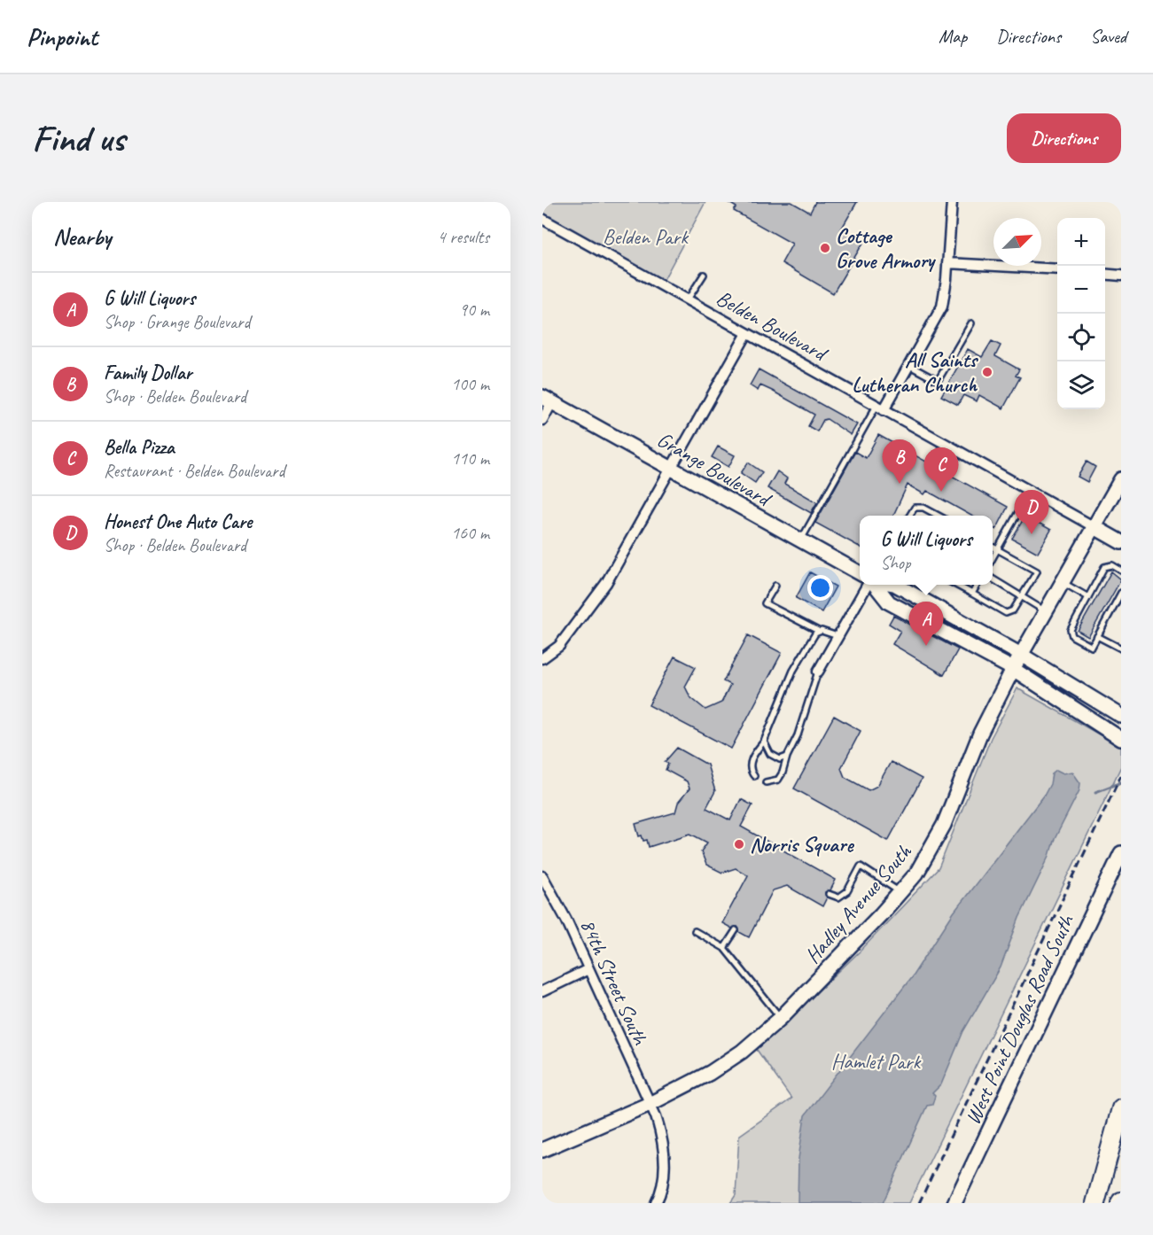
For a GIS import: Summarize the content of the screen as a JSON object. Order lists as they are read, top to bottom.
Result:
{
  "streets": {
    "street": [
      "Belden Boulevard",
      "Grange Boulevard",
      "Hadley Avenue South",
      "84th Street South",
      "West Point Douglas Road South"
    ]
  },
  "crossings": [
    ["Belden Boulevard", "Hadley Avenue South"],
    ["Hadley Avenue South", "84th Street South"]
  ],
  "parks": ["Belden Park", "Hamlet Park"],
  "places": ["Cottage Grove Armory", "All Saints Lutheran Church", "Norris Square"],
  "north": "top right",
  "page": {
    "header": "Pinpoint",
    "nav": ["Map", "Directions", "Saved"],
    "buttons": "Directions",
    "title": "Find us",
    "heading": ["Nearby", "4 results"],
    "map_buttons": ["+", "−"],
    "list": [
      {
        "mark": "A",
        "name": "G Will Liquors",
        "note": "Shop · Grange Boulevard",
        "value": "90 m"
      },
      {
        "mark": "B",
        "name": "Family Dollar",
        "note": "Shop · Belden Boulevard",
        "value": "100 m"
      },
      {
        "mark": "C",
        "name": "Bella Pizza",
        "note": "Restaurant · Belden Boulevard",
        "value": "110 m"
      },
      {
        "mark": "D",
        "name": "Honest One Auto Care",
        "note": "Shop · Belden Boulevard",
        "value": "160 m"
      }
    ],
    "pins": [
      "B",
      "C",
      "D",
      "A"
    ],
    "popup": ["G Will Liquors", "Shop"]
  }
}
